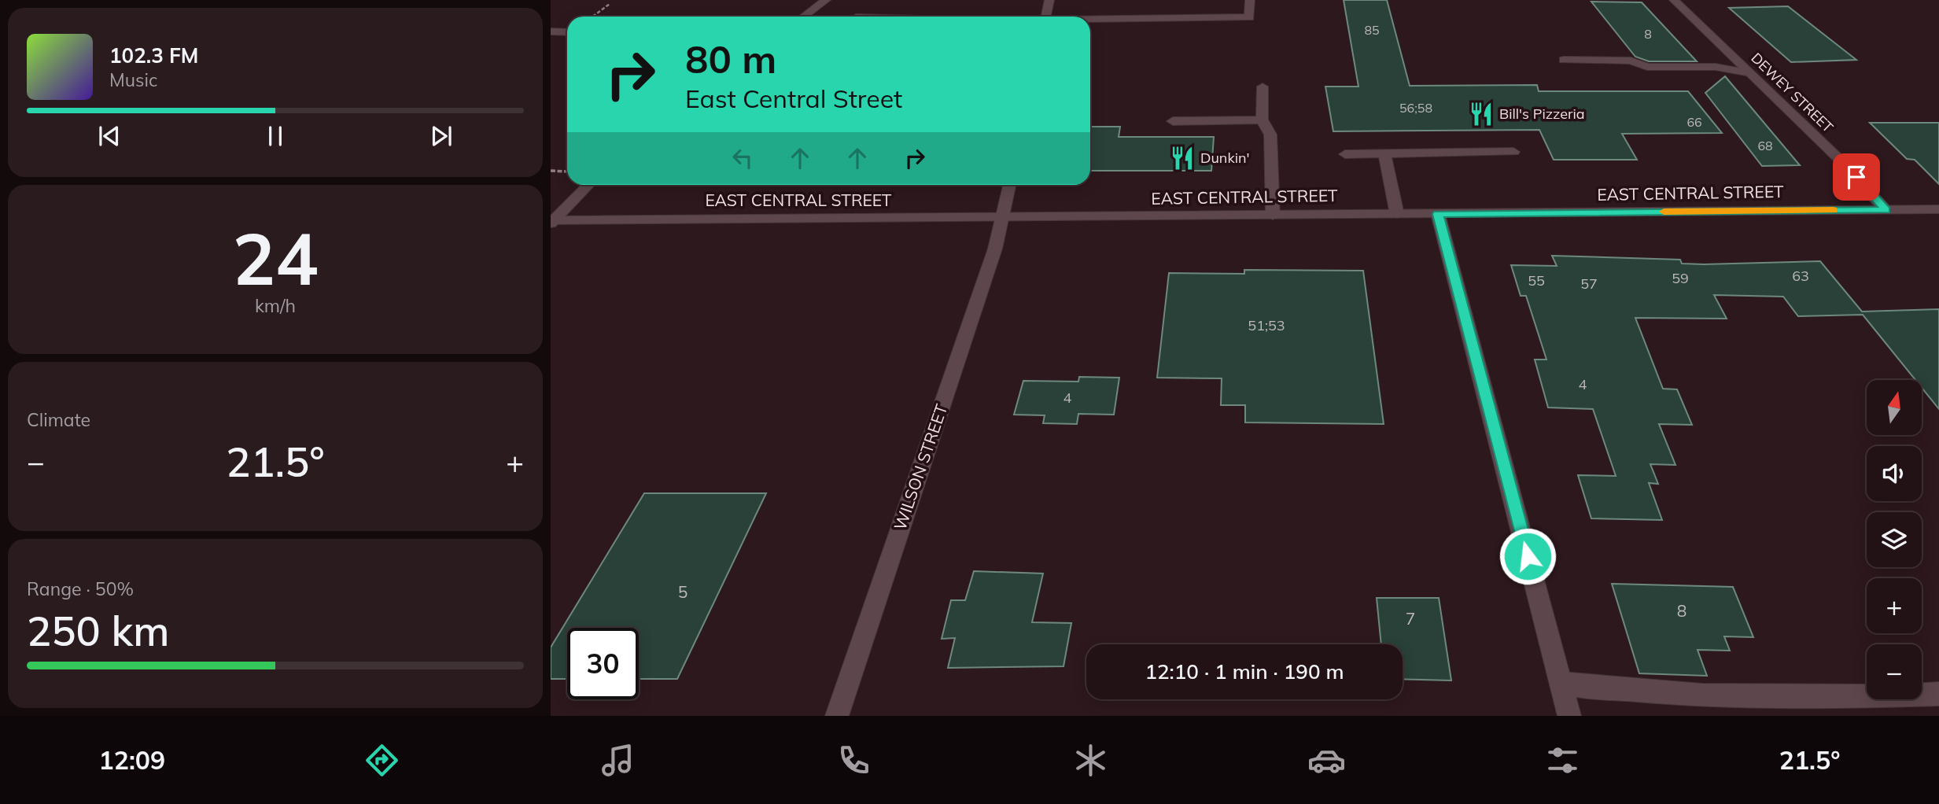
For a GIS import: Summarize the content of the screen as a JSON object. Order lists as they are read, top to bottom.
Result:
{
  "streets": {
    "street": ["DEWEY STREET", "EAST CENTRAL STREET", "WILSON STREET"]
  },
  "crossings": [
    ["DEWEY STREET", "EAST CENTRAL STREET"],
    ["EAST CENTRAL STREET", "WILSON STREET"]
  ],
  "places": {
    "restaurant": ["Bill's Pizzeria", "Dunkin'"]
  },
  "house_numbers": [
    "85",
    "8",
    "56;58",
    "66",
    "68",
    "63",
    "59",
    "55",
    "57",
    "51;53",
    "4",
    "4",
    "5",
    "8",
    "7"
  ],
  "north": "top",
  "page": {
    "turn": ["80 m", "East Central Street"],
    "song": ["102.3 FM", "Music"],
    "tile": [
      ["24", "km/h"],
      "Climate",
      ["Range · 50%", "250 km"]
    ],
    "map_buttons": ["+", "−"],
    "heat": ["−", "21.5°", "+"],
    "limit": "30",
    "trip": "12:10 · 1 min · 190 m",
    "tabs": ["12:09", "21.5°"]
  }
}
